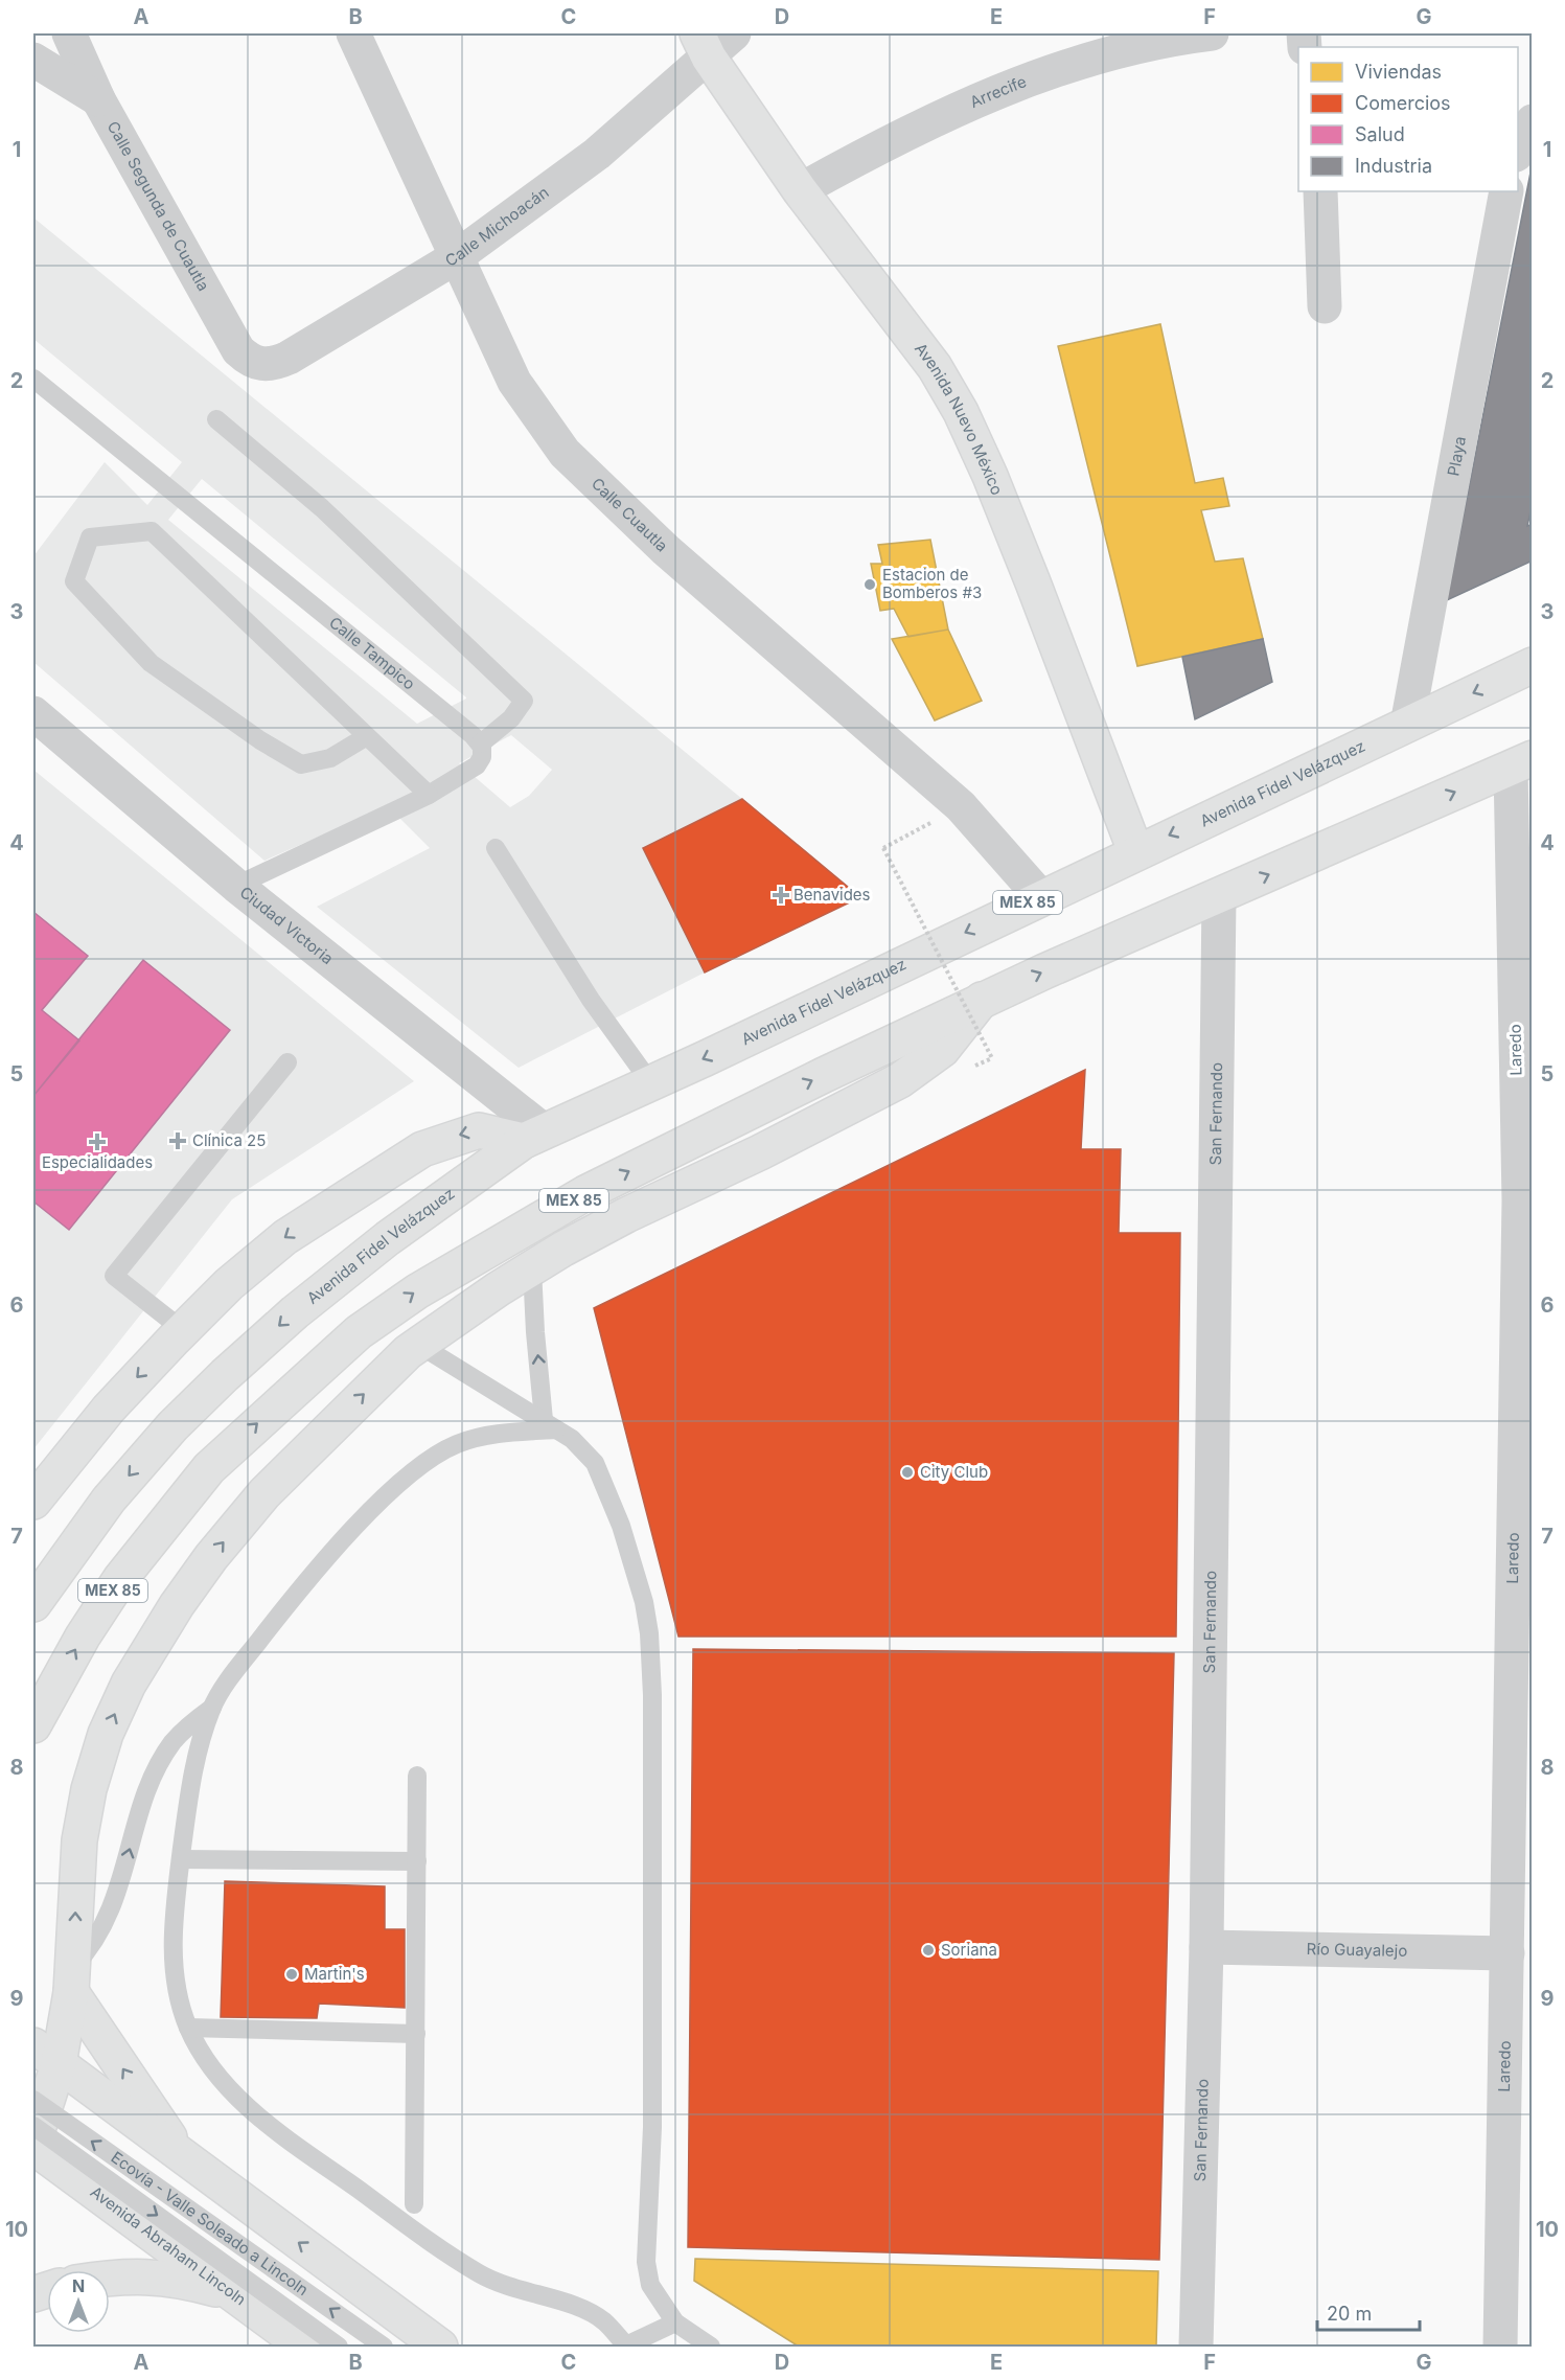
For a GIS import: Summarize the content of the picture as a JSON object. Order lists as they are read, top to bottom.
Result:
{
  "streets": {
    "main road": [
      "Avenida Nuevo México",
      "Avenida Fidel Velázquez",
      "MEX 85",
      "Avenida Abraham Lincoln"
    ],
    "street": [
      "Arrecife",
      "Calle Segunda de Cuautla",
      "Calle Michoacán",
      "Playa",
      "Calle Cuautla",
      "Ciudad Victoria",
      "Laredo",
      "San Fernando",
      "Río Guayalejo"
    ],
    "lane": ["Calle Tampico", "Ecovía - Valle Soleado a Lincoln"]
  },
  "crossings": [
    ["Arrecife", "Avenida Nuevo México"],
    ["Calle Segunda de Cuautla", "Calle Michoacán"],
    ["Calle Michoacán", "Avenida Nuevo México"],
    ["Calle Michoacán", "Calle Cuautla"],
    ["Avenida Nuevo México", "Avenida Fidel Velázquez"],
    ["Playa", "Avenida Fidel Velázquez"],
    ["Calle Cuautla", "Avenida Fidel Velázquez"],
    ["Avenida Fidel Velázquez", "Ciudad Victoria"],
    ["MEX 85", "Laredo"],
    ["MEX 85", "San Fernando"],
    ["Laredo", "Río Guayalejo"],
    ["San Fernando", "Río Guayalejo"]
  ],
  "places": {
    "other": [
      "Estacion de Bomberos #3",
      "City Club",
      "Soriana",
      "Martin's"
    ],
    "health": ["Benavides", "Clínica 25", "Especialidades"]
  },
  "legend": [
    "Viviendas",
    "Comercios",
    "Salud",
    "Industria"
  ],
  "scale_bar": "20 m",
  "north": "top",
  "grid": {
    "columns": [
      "A",
      "B",
      "C",
      "D",
      "E",
      "F",
      "G"
    ],
    "rows": [
      "1",
      "2",
      "3",
      "4",
      "5",
      "6",
      "7",
      "8",
      "9",
      "10"
    ]
  }
}
